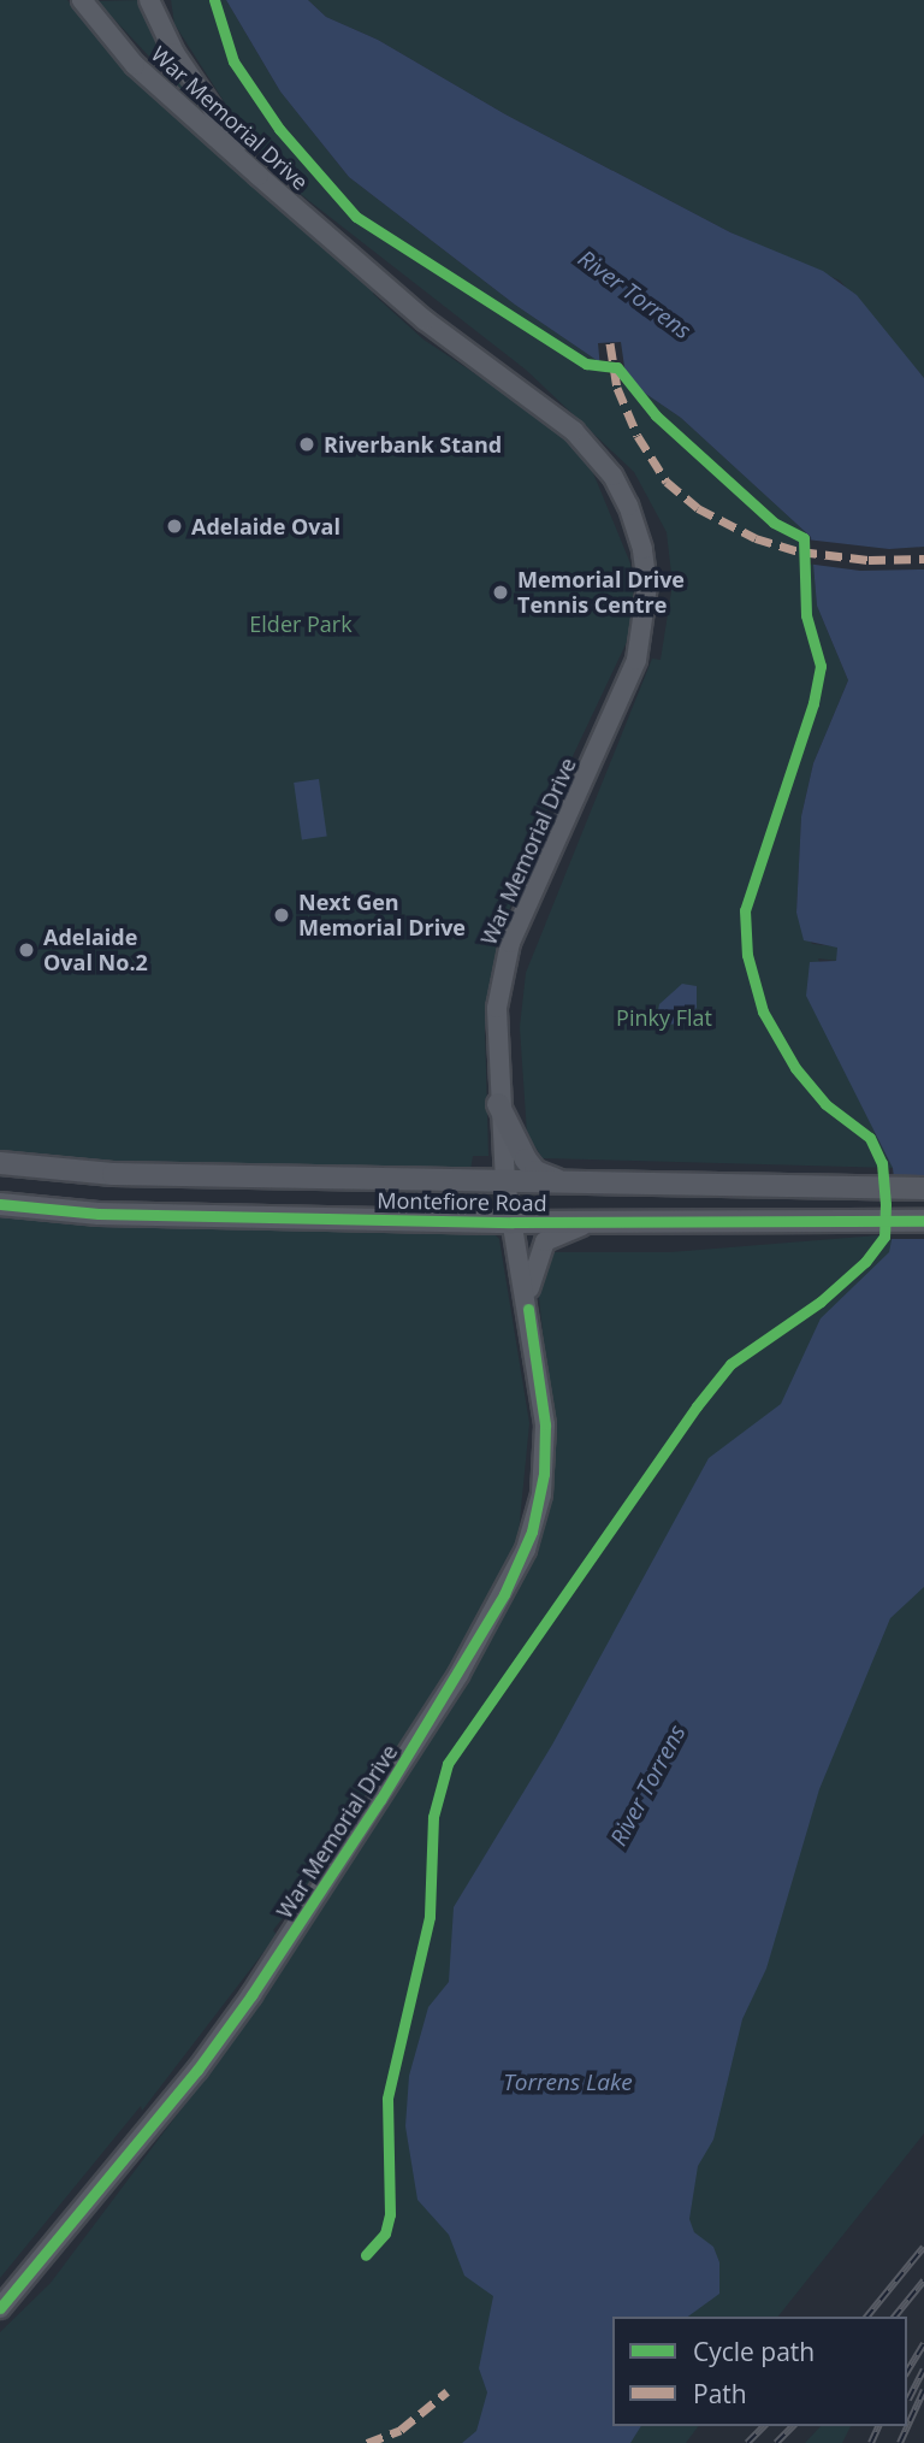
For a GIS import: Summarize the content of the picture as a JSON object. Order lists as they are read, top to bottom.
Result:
{
  "streets": {
    "main road": ["Montefiore Road"],
    "street": ["War Memorial Drive"]
  },
  "crossings": [
    ["War Memorial Drive", "Montefiore Road"]
  ],
  "water": ["River Torrens", "Torrens Lake"],
  "parks": ["Elder Park", "Pinky Flat"],
  "places": [
    "Riverbank Stand",
    "Adelaide Oval",
    "Memorial Drive Tennis Centre",
    "Next Gen Memorial Drive",
    "Adelaide Oval No.2"
  ],
  "legend": ["Cycle path", "Path"]
}
